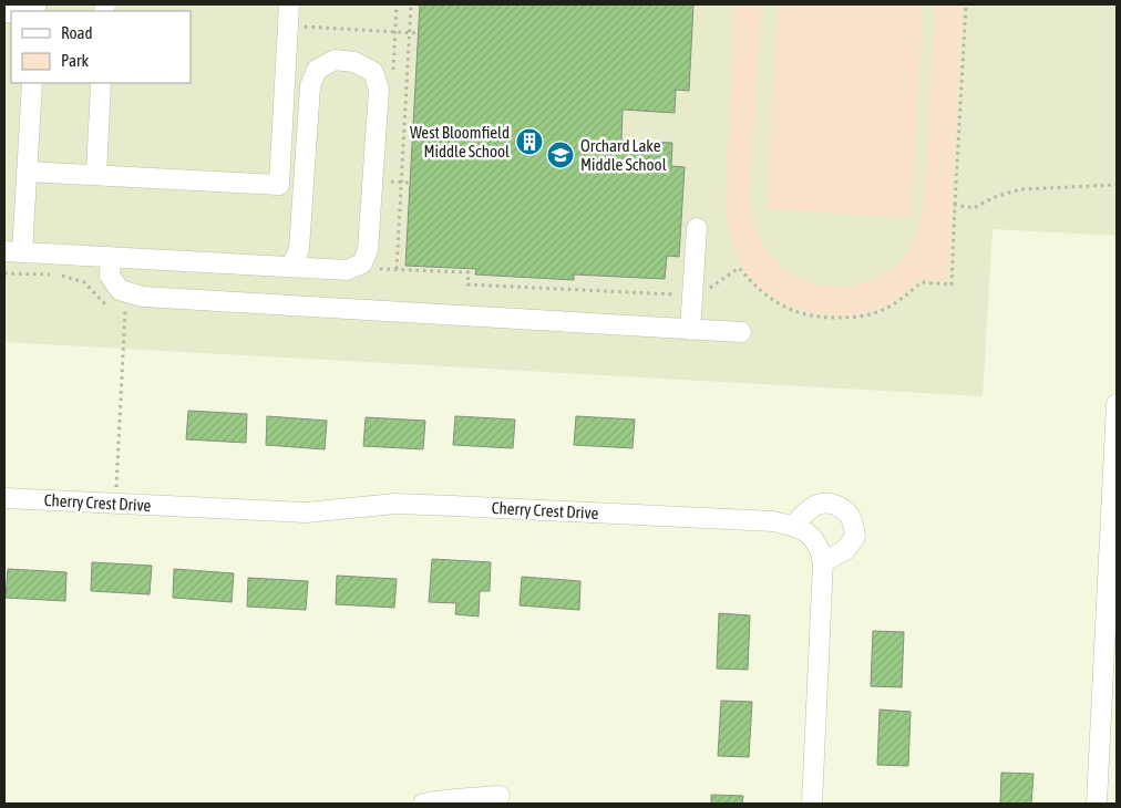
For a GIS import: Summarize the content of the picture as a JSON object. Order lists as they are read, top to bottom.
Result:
{
  "streets": {
    "street": ["Cherry Crest Drive"]
  },
  "places": {
    "building": ["West Bloomfield Middle School"],
    "school or university": ["Orchard Lake Middle School"]
  },
  "legend": ["Road", "Park"]
}
